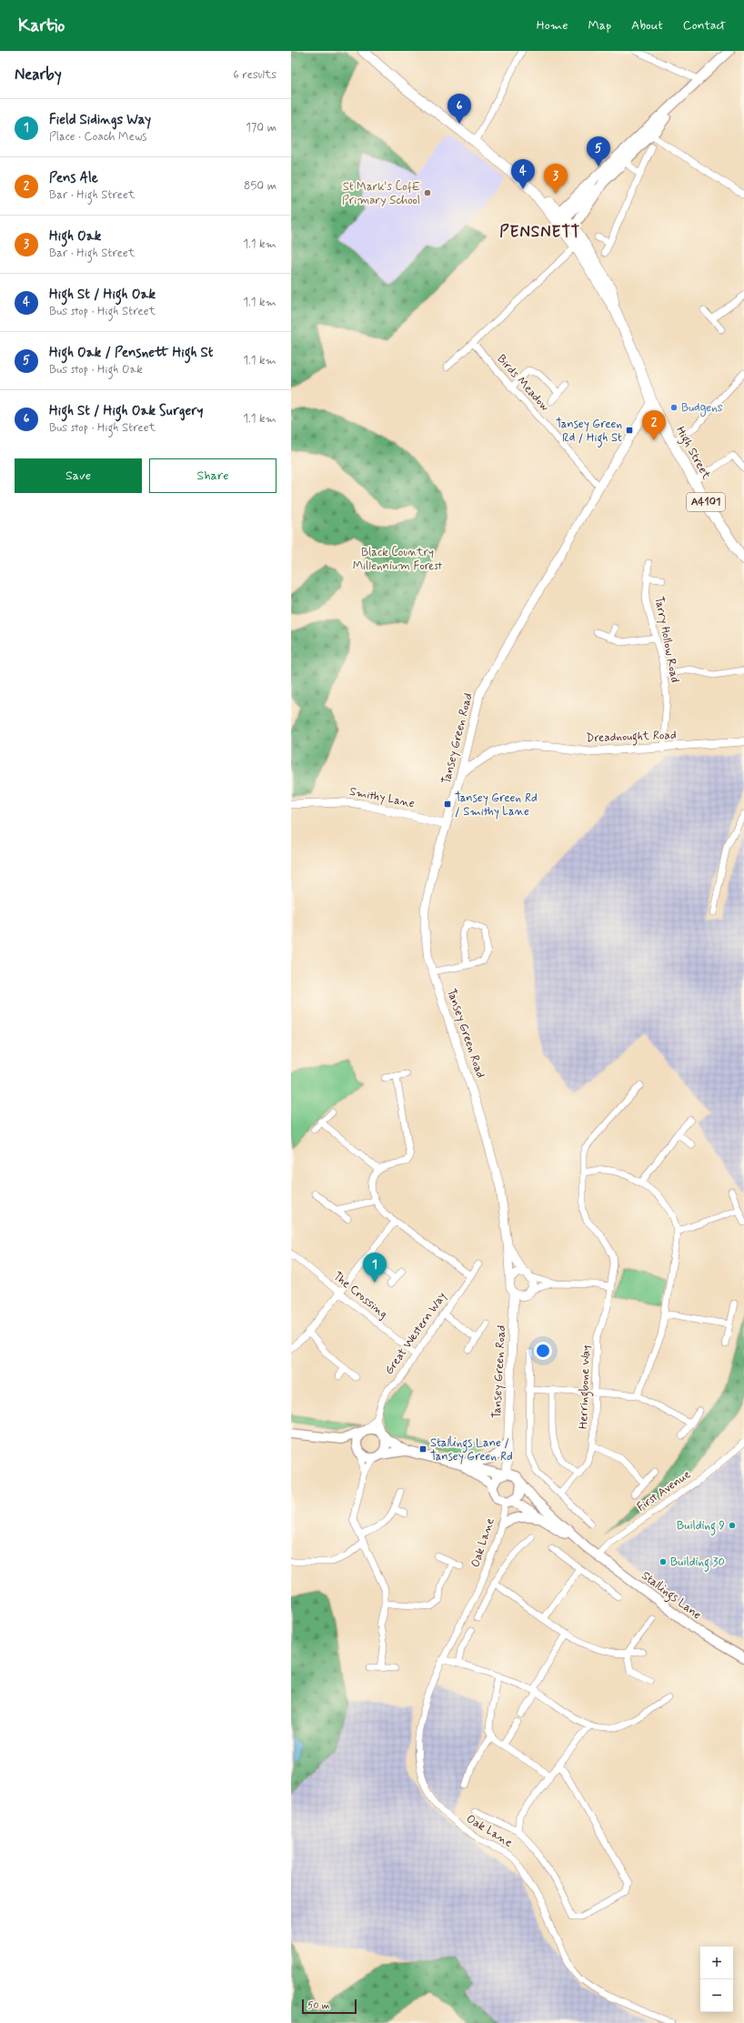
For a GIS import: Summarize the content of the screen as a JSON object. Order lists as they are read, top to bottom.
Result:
{
  "streets": {
    "main road": ["High Street", "A4101", "Stallings Lane"],
    "street": [
      "Birds Meadow",
      "Tarry Hollow Road",
      "Dreadnought Road",
      "Tansey Green Road",
      "Smithy Lane",
      "The Crossing",
      "Great Western Way",
      "Herringbone Way",
      "First Avenue",
      "Oak Lane"
    ]
  },
  "crossings": [
    ["Birds Meadow", "Tansey Green Road"],
    ["High Street", "Tansey Green Road"],
    ["Tarry Hollow Road", "Dreadnought Road"],
    ["Dreadnought Road", "Tansey Green Road"],
    ["Tansey Green Road", "Smithy Lane"],
    ["Tansey Green Road", "Oak Lane"],
    ["The Crossing", "Great Western Way"],
    ["First Avenue", "Stallings Lane"]
  ],
  "districts": ["PENSNETT"],
  "parks": ["Black Country Millennium Forest"],
  "places": {
    "other": [
      "St Mark's CofE Primary School",
      "Budgens",
      "Building 9",
      "Building 30"
    ],
    "transit": ["Tansey Green Rd / High St", "Tansey Green Rd / Smithy Lane", "Stallings Lane / Tansey Green Rd"]
  },
  "scale_bar": "50 m",
  "page": {
    "header": "Kartio",
    "nav": [
      "Home",
      "Map",
      "About",
      "Contact"
    ],
    "heading": ["Nearby", "6 results"],
    "pins": [
      "6",
      "5",
      "4",
      "3",
      "2",
      "1"
    ],
    "list": [
      {
        "mark": "1",
        "name": "Field Sidings Way",
        "note": "Place · Coach Mews",
        "value": "170 m"
      },
      {
        "mark": "2",
        "name": "Pens Ale",
        "note": "Bar · High Street",
        "value": "850 m"
      },
      {
        "mark": "3",
        "name": "High Oak",
        "note": "Bar · High Street",
        "value": "1.1 km"
      },
      {
        "mark": "4",
        "name": "High St / High Oak",
        "note": "Bus stop · High Street",
        "value": "1.1 km"
      },
      {
        "mark": "5",
        "name": "High Oak / Pensnett High St",
        "note": "Bus stop · High Oak",
        "value": "1.1 km"
      },
      {
        "mark": "6",
        "name": "High St / High Oak Surgery",
        "note": "Bus stop · High Street",
        "value": "1.1 km"
      }
    ],
    "buttons": ["Save", "Share"],
    "map_buttons": ["+", "−"],
    "scale": "50 m"
  }
}
